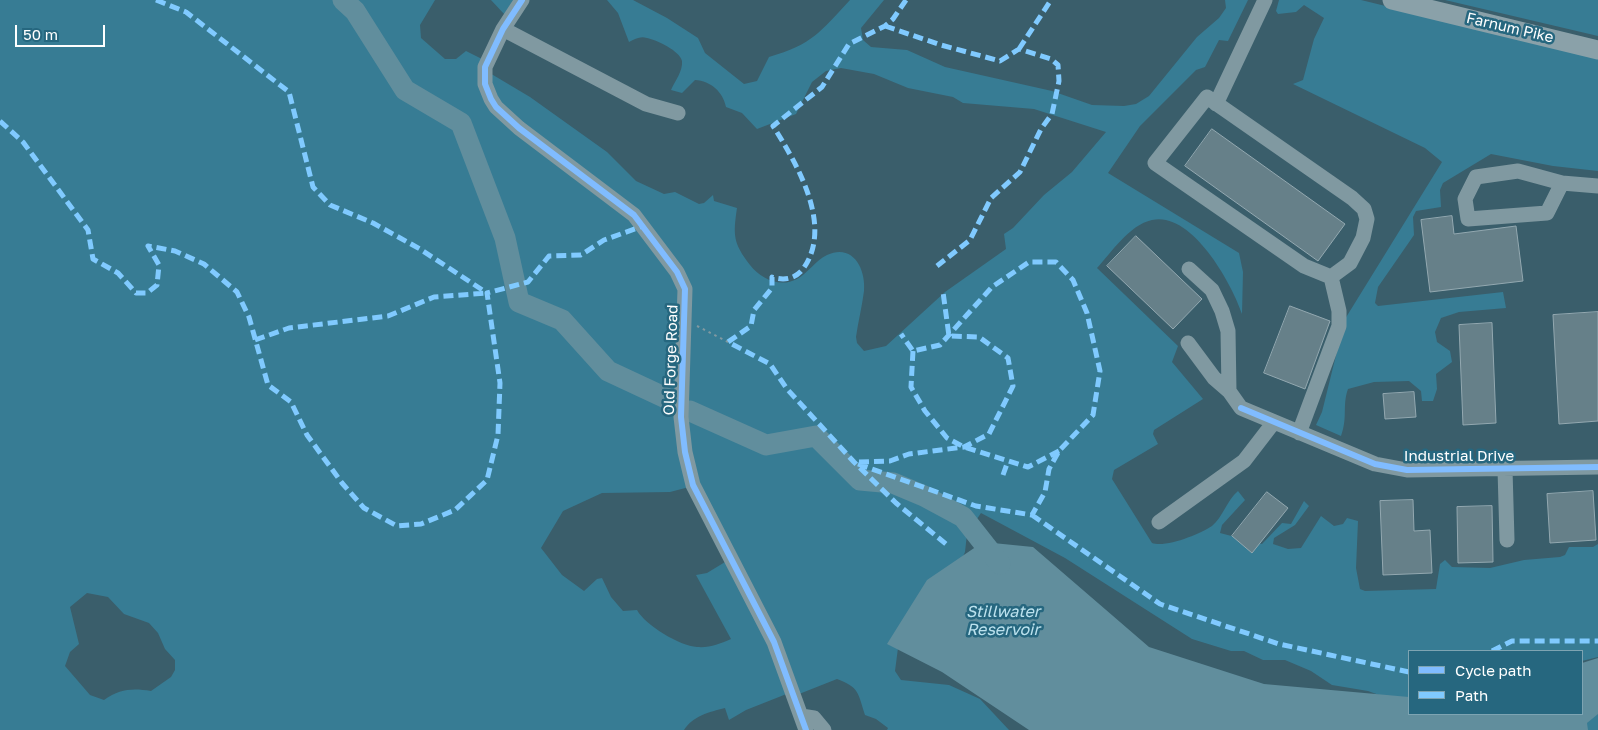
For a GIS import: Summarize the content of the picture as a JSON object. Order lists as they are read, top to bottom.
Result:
{
  "streets": {
    "main road": ["Farnum Pike"],
    "street": ["Old Forge Road", "Industrial Drive"]
  },
  "water": ["Stillwater Reservoir"],
  "legend": ["Cycle path", "Path"],
  "scale_bar": "50 m"
}
